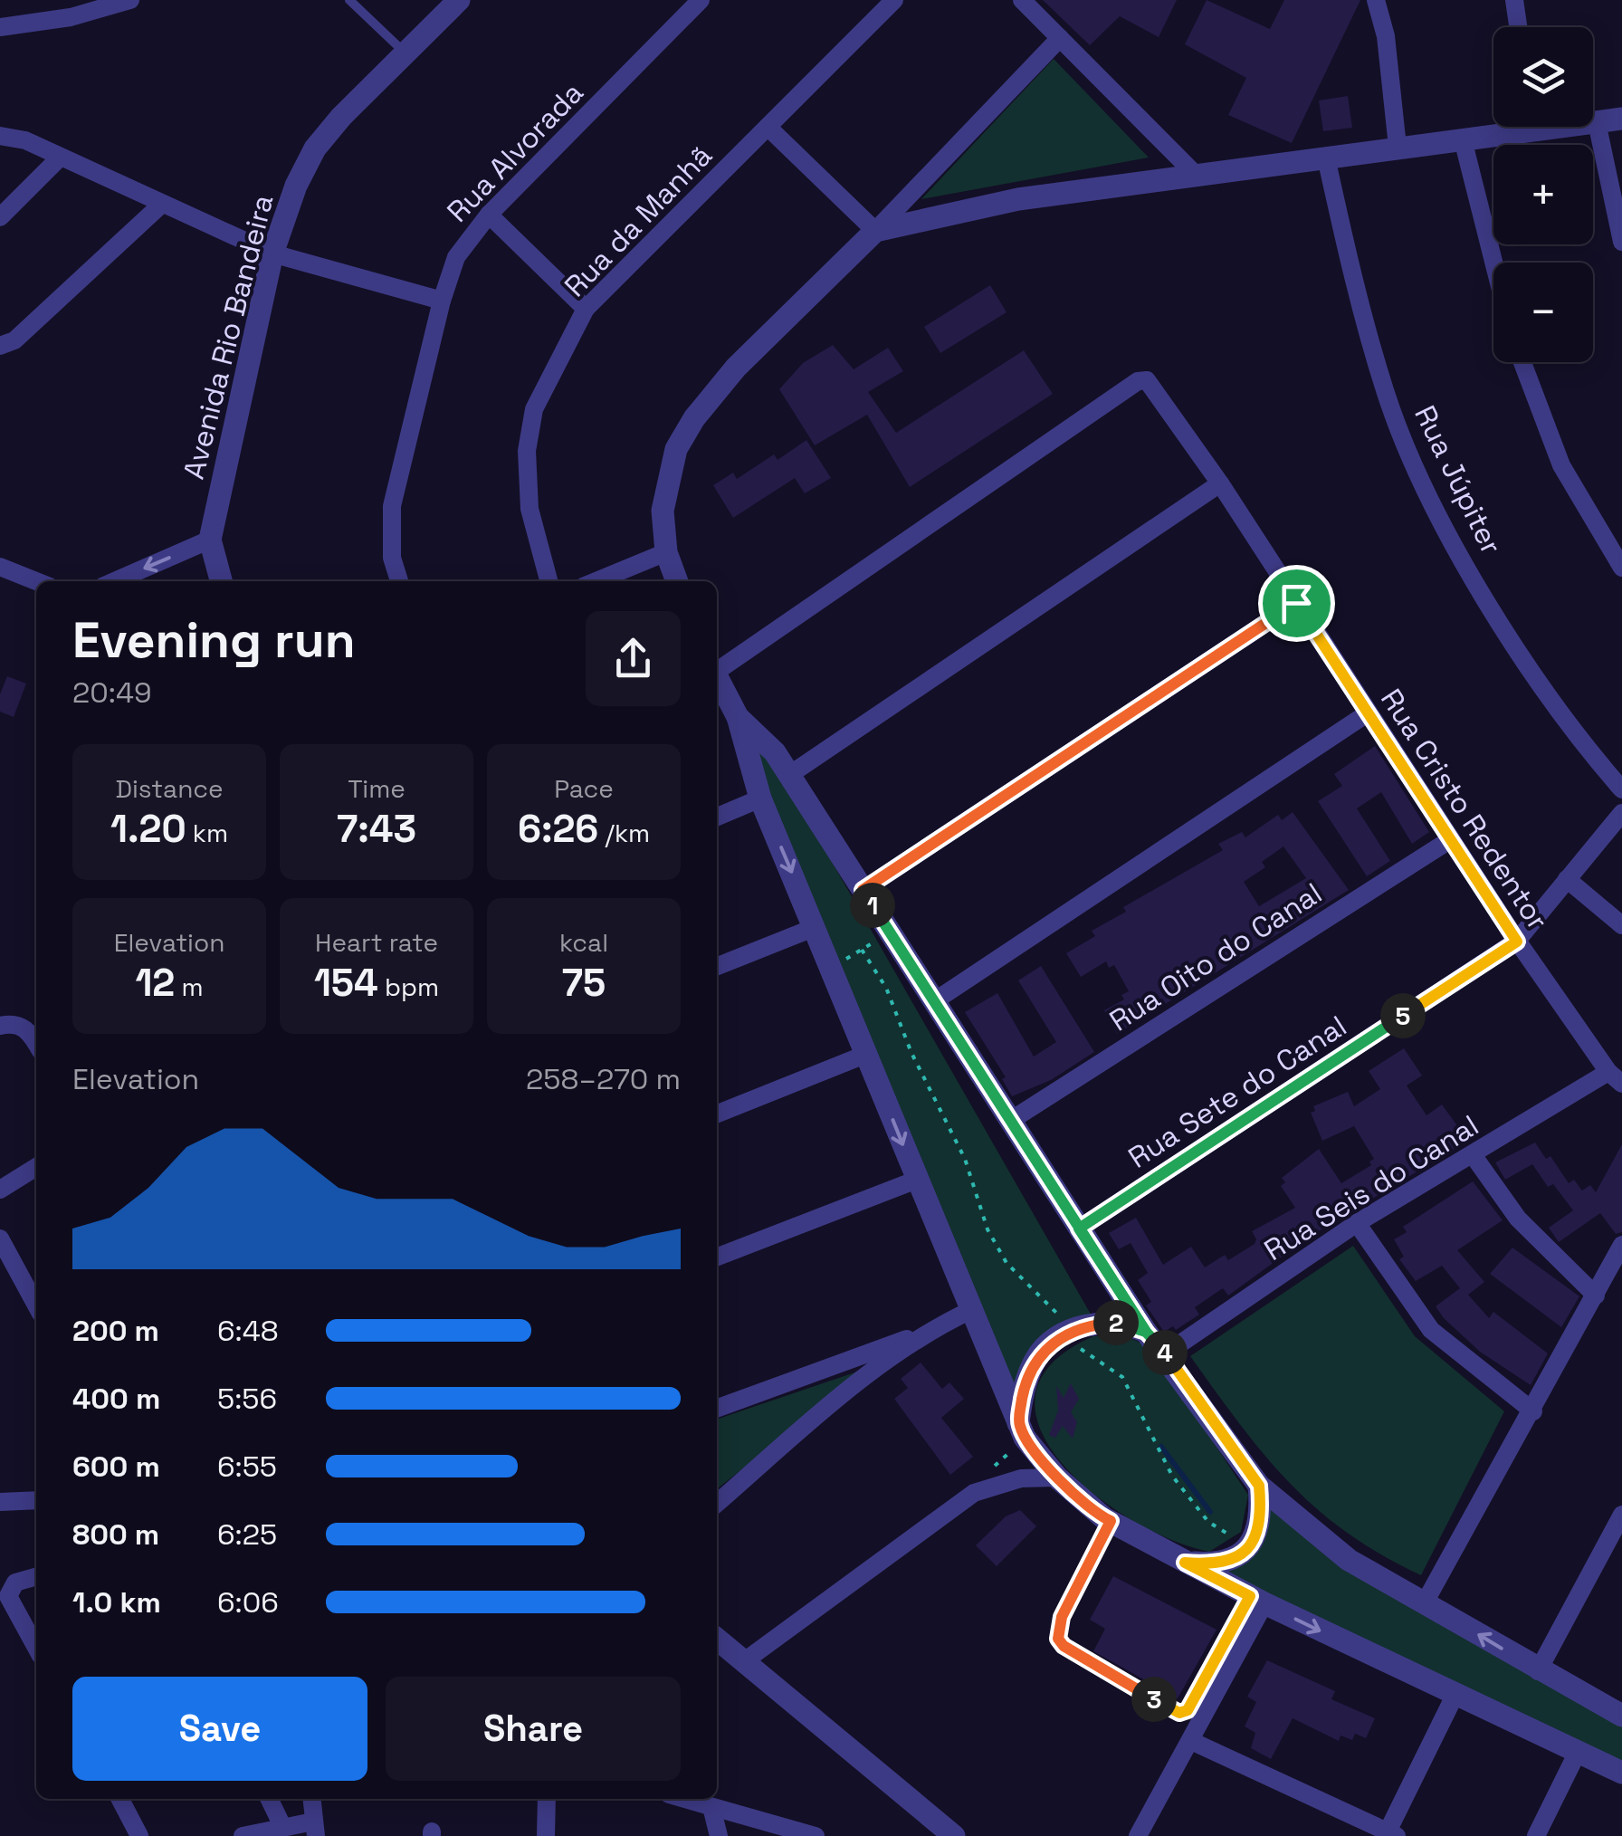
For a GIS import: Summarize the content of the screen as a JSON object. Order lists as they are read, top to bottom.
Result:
{
  "streets": {
    "street": [
      "Rua Alvorada",
      "Rua da Manhã",
      "Avenida Rio Bandeira",
      "Rua Júpiter",
      "Rua Cristo Redentor",
      "Rua Oito do Canal",
      "Rua Sete do Canal",
      "Rua Seis do Canal"
    ]
  },
  "crossings": [
    ["Rua Cristo Redentor", "Rua Oito do Canal"],
    ["Rua Cristo Redentor", "Rua Sete do Canal"],
    ["Rua Cristo Redentor", "Rua Seis do Canal"]
  ],
  "page": {
    "map_buttons": ["+", "−"],
    "heading": ["Evening run", "20:49"],
    "stats": [
      ["Distance", "1.20 km"],
      ["Time", "7:43"],
      ["Pace", "6:26 /km"],
      ["Elevation", "12 m"],
      ["Heart rate", "154 bpm"],
      ["kcal", "75"]
    ],
    "pins": [
      "1",
      "5",
      "2",
      "4",
      "3"
    ],
    "chart": ["Elevation", "258–270 m"],
    "list": [
      {
        "name": "200 m",
        "note": "6:48"
      },
      {
        "name": "400 m",
        "note": "5:56"
      },
      {
        "name": "600 m",
        "note": "6:55"
      },
      {
        "name": "800 m",
        "note": "6:25"
      },
      {
        "name": "1.0 km",
        "note": "6:06"
      }
    ],
    "buttons": ["Save", "Share"]
  }
}
